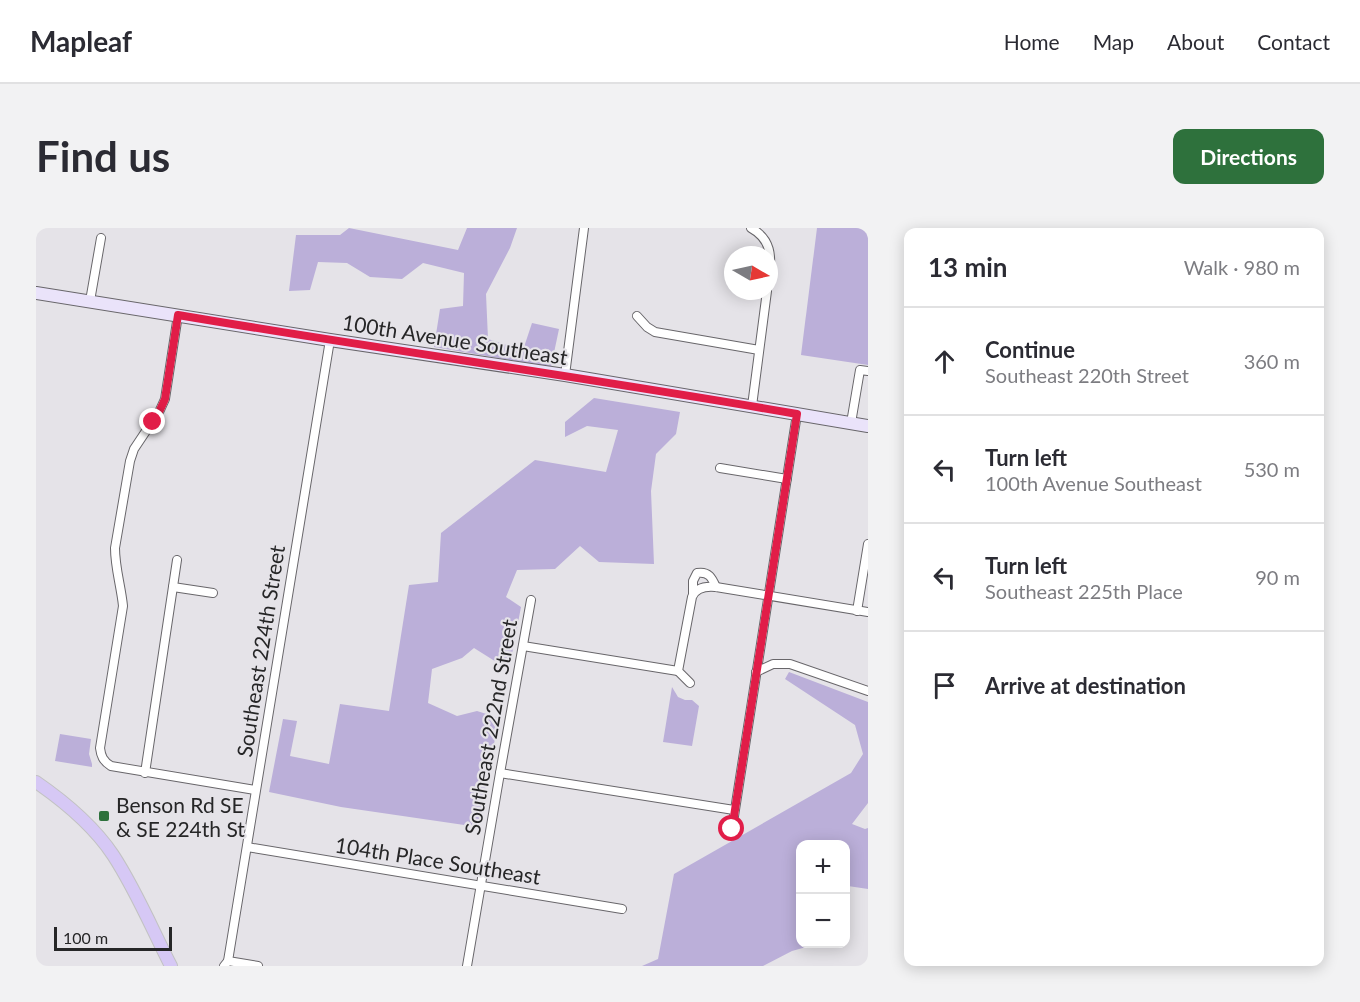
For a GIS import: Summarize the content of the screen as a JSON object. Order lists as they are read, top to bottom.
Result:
{
  "streets": {
    "street": [
      "100th Avenue Southeast",
      "Southeast 224th Street",
      "Southeast 222nd Street",
      "104th Place Southeast"
    ]
  },
  "crossings": [
    ["100th Avenue Southeast", "Southeast 224th Street"],
    ["Southeast 224th Street", "104th Place Southeast"],
    ["Southeast 222nd Street", "104th Place Southeast"]
  ],
  "places": {
    "transit": ["Benson Rd SE & SE 224th St"]
  },
  "scale_bar": "100 m",
  "north": "right",
  "page": {
    "header": "Mapleaf",
    "nav": [
      "Home",
      "Map",
      "About",
      "Contact"
    ],
    "buttons": "Directions",
    "title": "Find us",
    "heading": ["13 min", "Walk · 980 m"],
    "list": [
      ["Continue", "Southeast 220th Street", "360 m"],
      ["Turn left", "100th Avenue Southeast", "530 m"],
      ["Turn left", "Southeast 225th Place", "90 m"],
      "Arrive at destination"
    ],
    "map_buttons": ["+", "−"],
    "scale": "100 m"
  }
}
